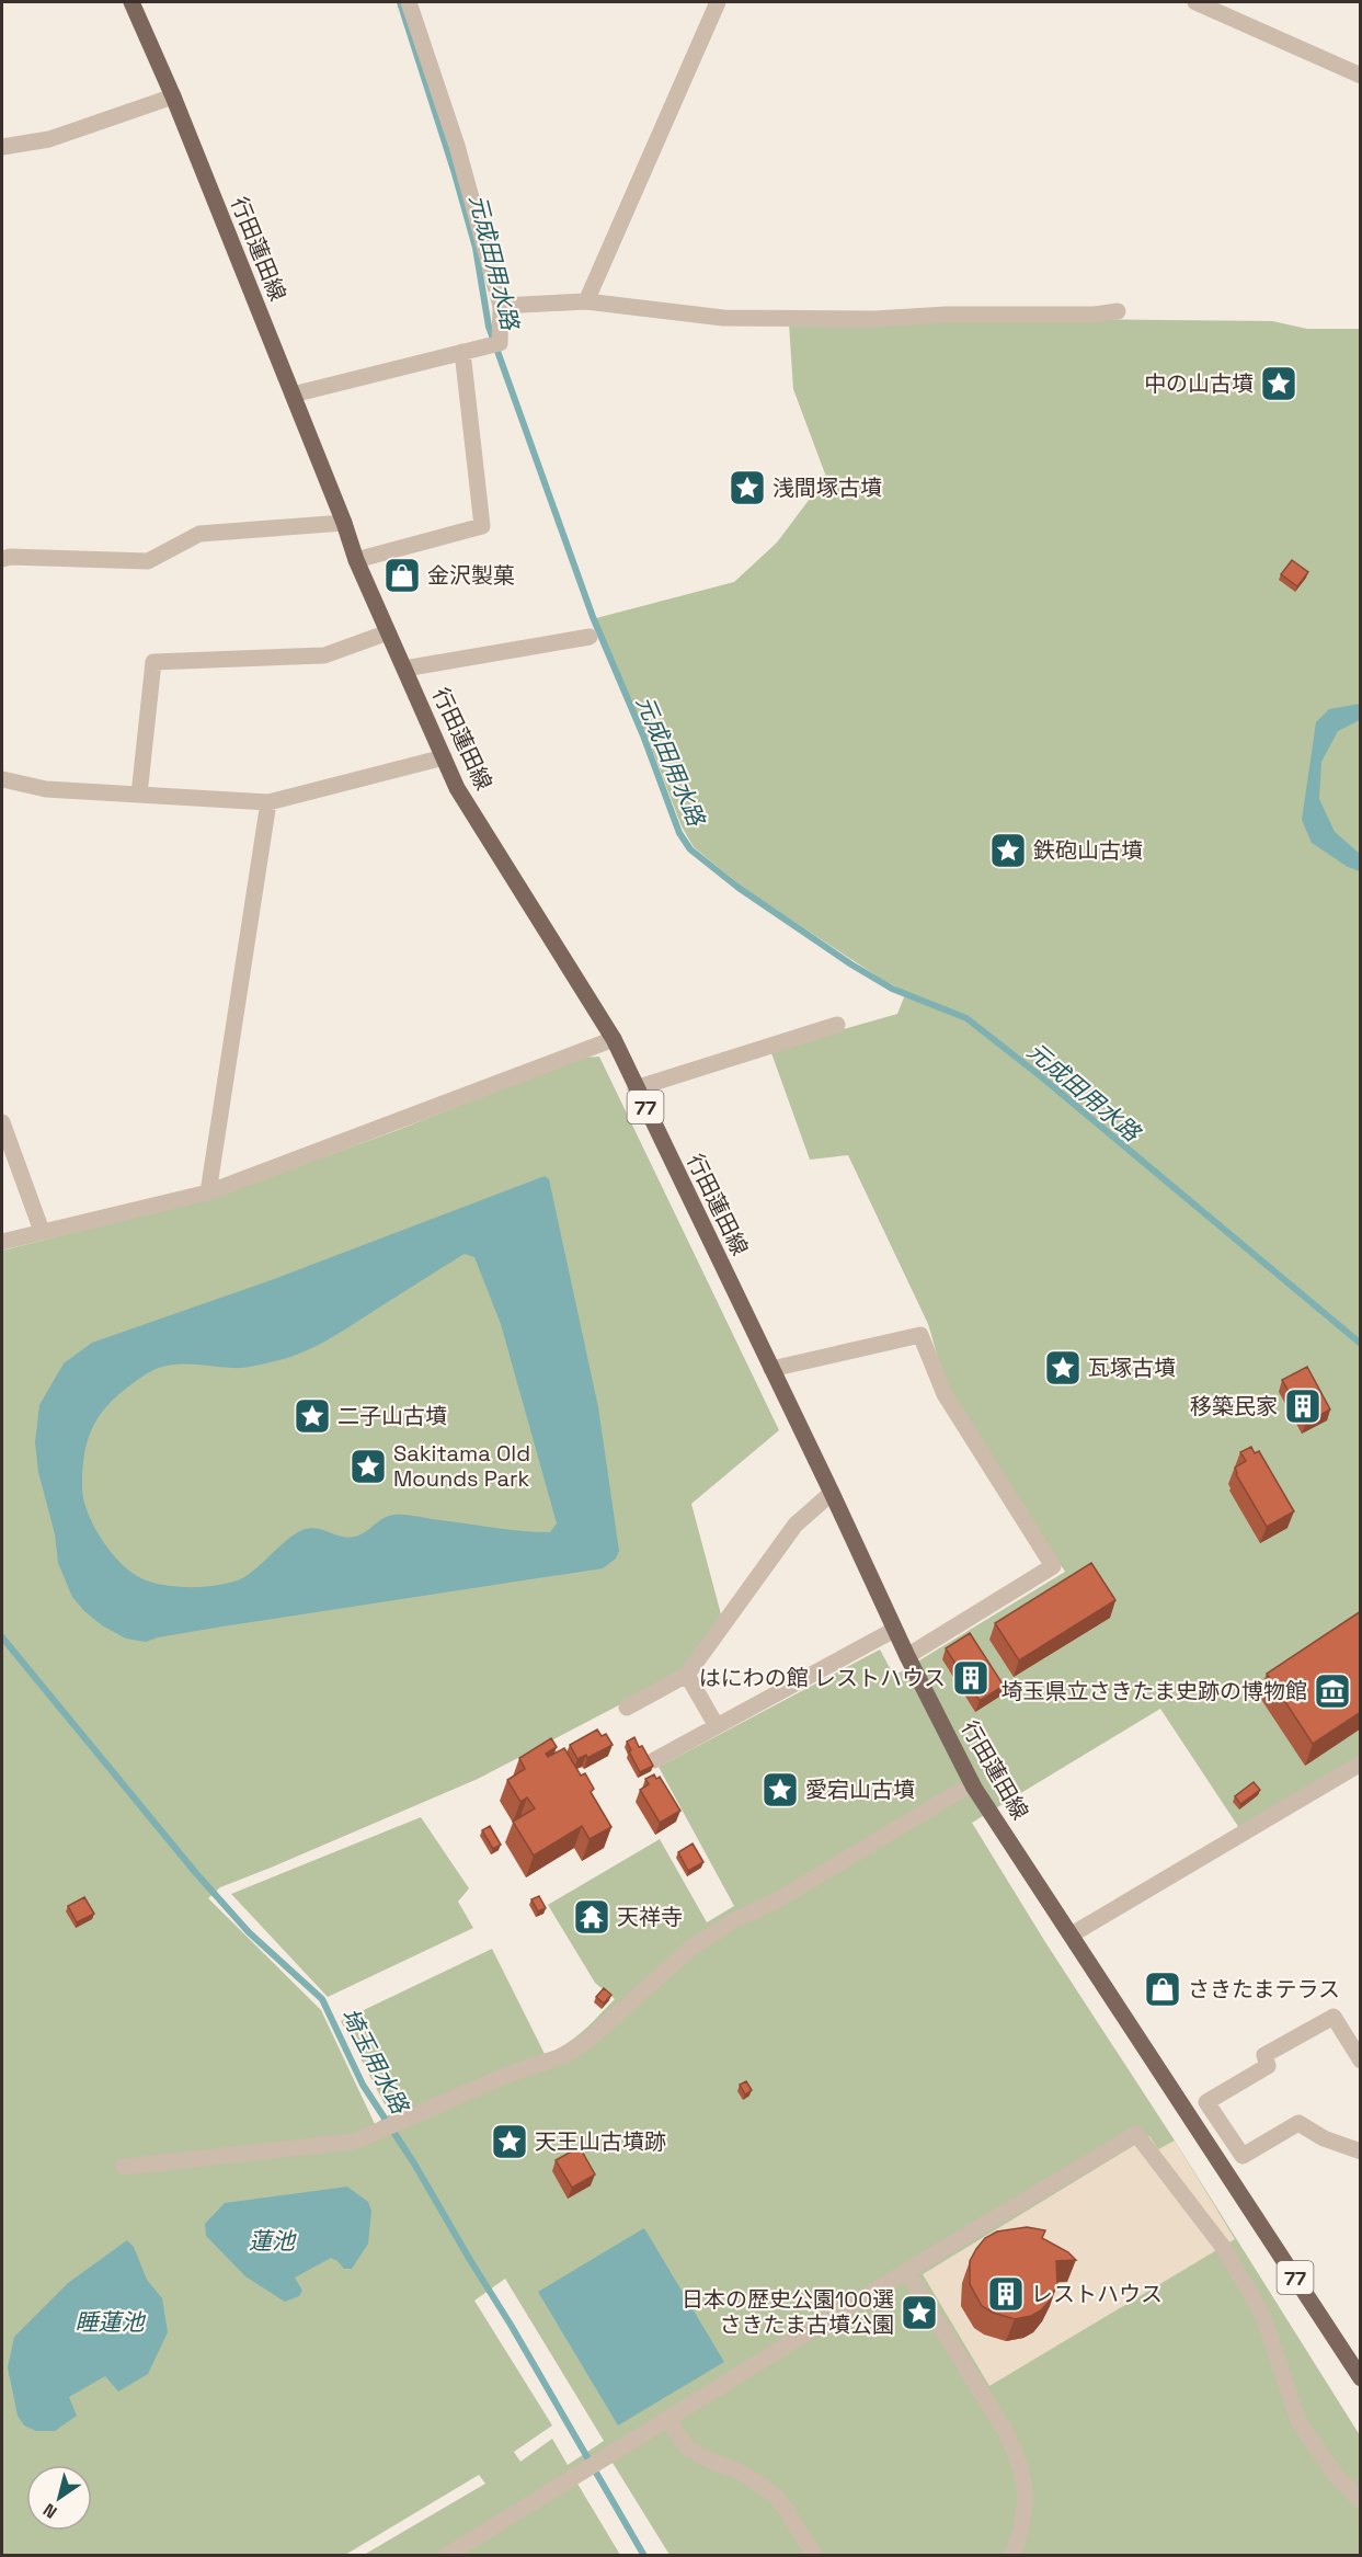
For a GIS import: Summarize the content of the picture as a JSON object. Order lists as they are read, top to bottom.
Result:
{
  "streets": {
    "main road": ["行田蓮田線", "77"]
  },
  "water": [
    "元成田用水路",
    "埼玉用水路",
    "蓮池",
    "睡蓮池"
  ],
  "places": {
    "place": [
      "中の山古墳",
      "浅間塚古墳",
      "鉄砲山古墳",
      "瓦塚古墳",
      "二子山古墳",
      "Sakitama Old Mounds Park",
      "愛宕山古墳",
      "天王山古墳跡",
      "日本の歴史公園100選 さきたま古墳公園"
    ],
    "shop": ["金沢製菓", "さきたまテラス"],
    "building": ["移築民家", "はにわの館 レストハウス", "レストハウス"],
    "museum": ["埼玉県立さきたま史跡の博物館"],
    "temple": ["天祥寺"]
  },
  "north": "bottom left"
}
